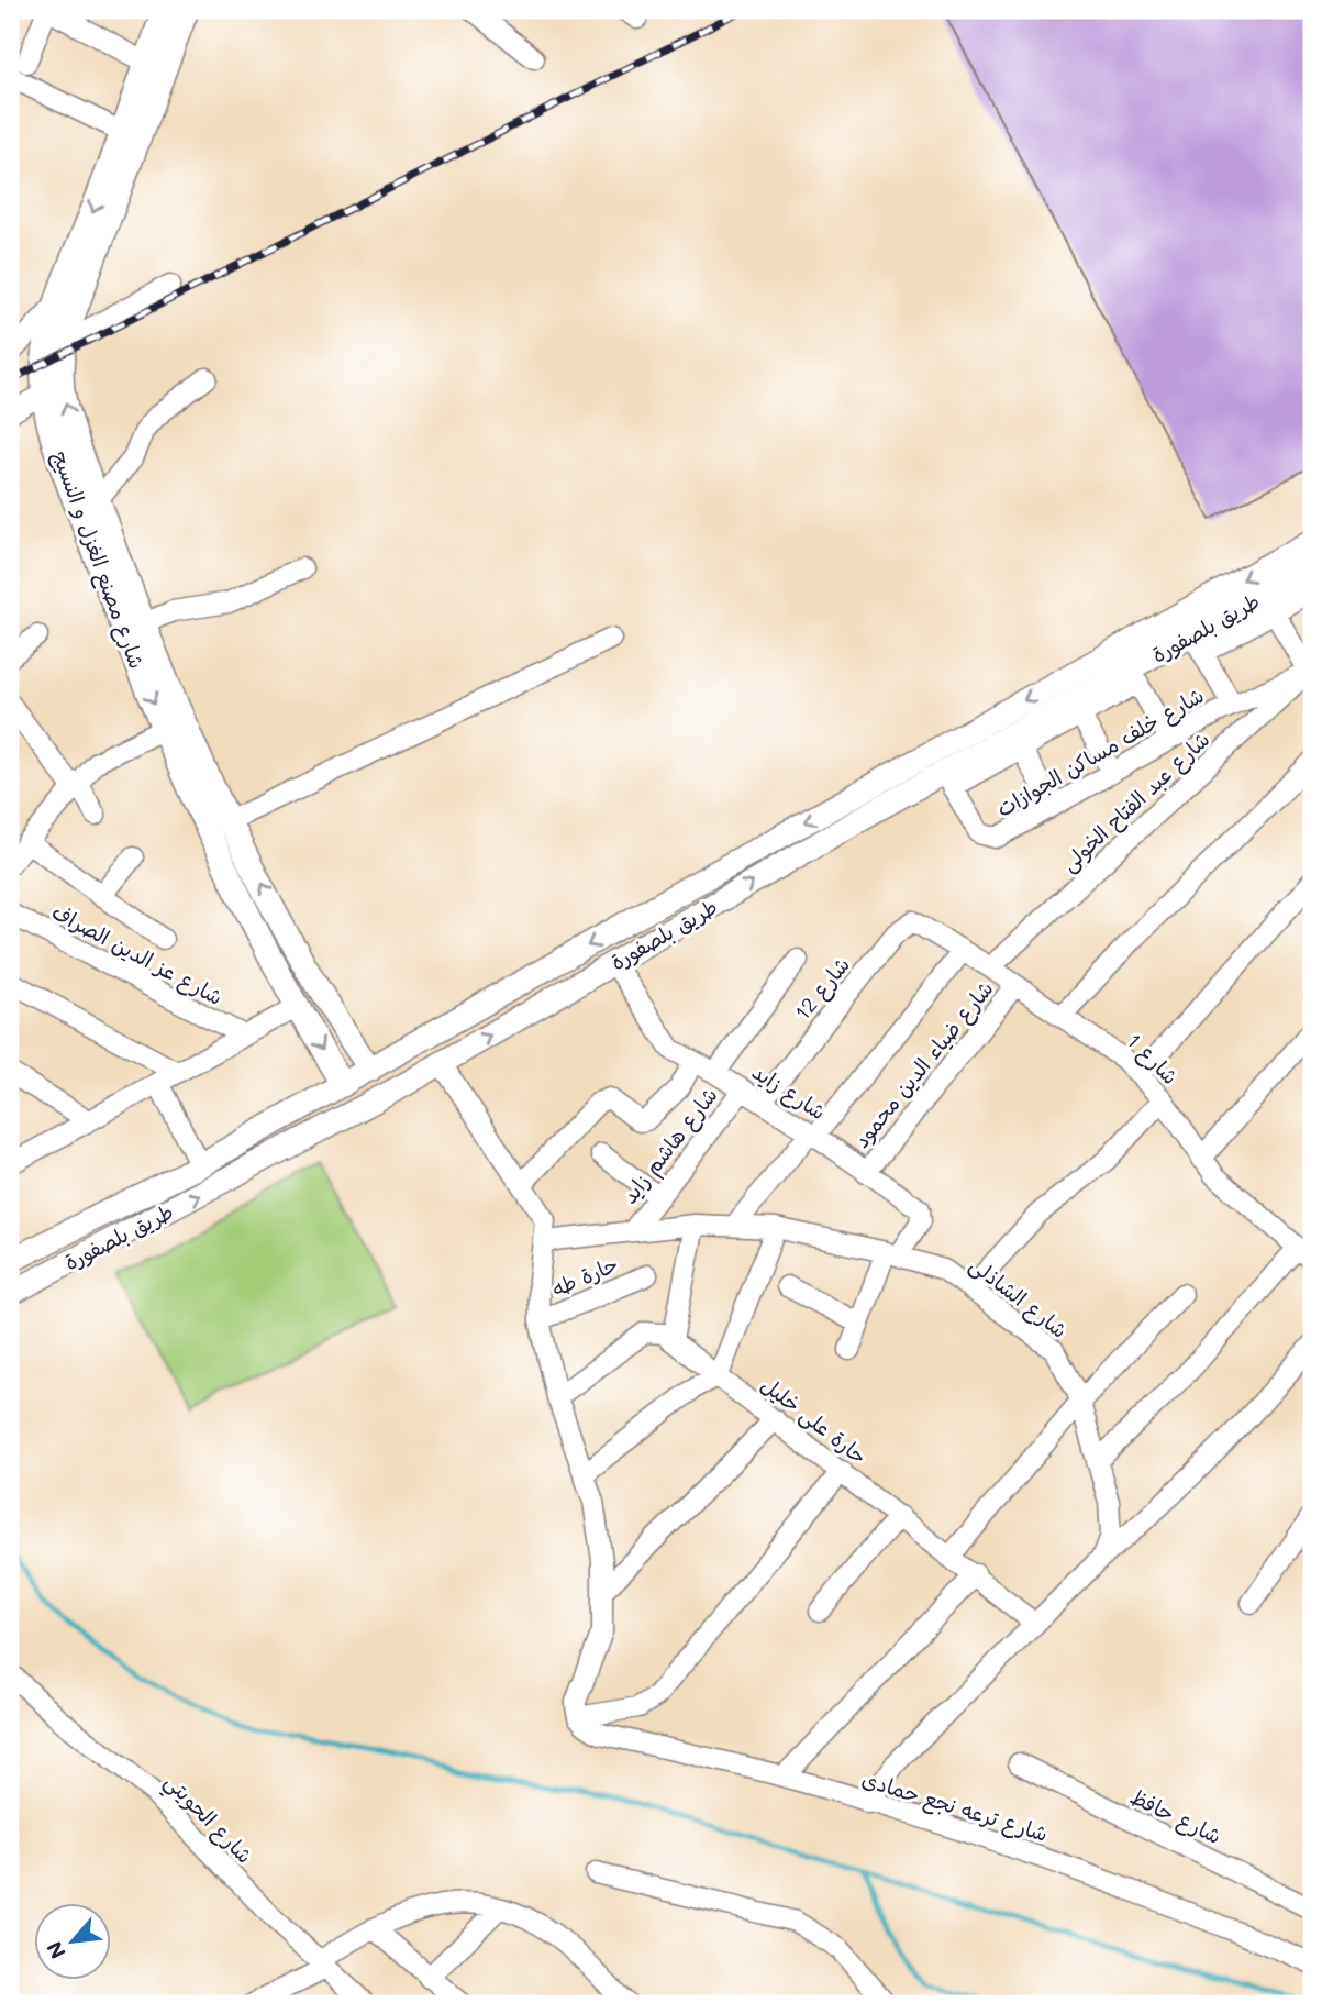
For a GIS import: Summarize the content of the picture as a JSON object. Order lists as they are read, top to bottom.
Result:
{
  "streets": {
    "main road": ["شارع مصنع الغزل و النسيج", "طريق بلصفورة"],
    "street": [
      "شارع خلف مساكن الجوازات",
      "شارع عبد الفتاح الخولى",
      "شارع عز الدين الصراف",
      "شارع 12",
      "شارع 1",
      "شارع ضياء الدين محمود",
      "شارع زايد",
      "شارع هاشم زايد",
      "حارة طه",
      "شارع الشاذلى",
      "حارة على خليل",
      "شارع ترعه نجع حمادى",
      "شارع حافظ",
      "شارع الحويتي"
    ]
  },
  "crossings": [
    ["شارع مصنع الغزل و النسيج", "طريق بلصفورة"],
    ["طريق بلصفورة", "شارع خلف مساكن الجوازات"],
    ["طريق بلصفورة", "شارع زايد"],
    ["شارع خلف مساكن الجوازات", "شارع عبد الفتاح الخولى"],
    ["شارع عبد الفتاح الخولى", "شارع 1"],
    ["شارع 12", "شارع 1"],
    ["شارع 12", "شارع زايد"],
    ["شارع 1", "شارع ضياء الدين محمود"],
    ["شارع ضياء الدين محمود", "شارع زايد"],
    ["شارع زايد", "شارع هاشم زايد"],
    ["شارع زايد", "شارع الشاذلى"],
    ["شارع هاشم زايد", "شارع الشاذلى"]
  ],
  "north": "bottom left"
}
